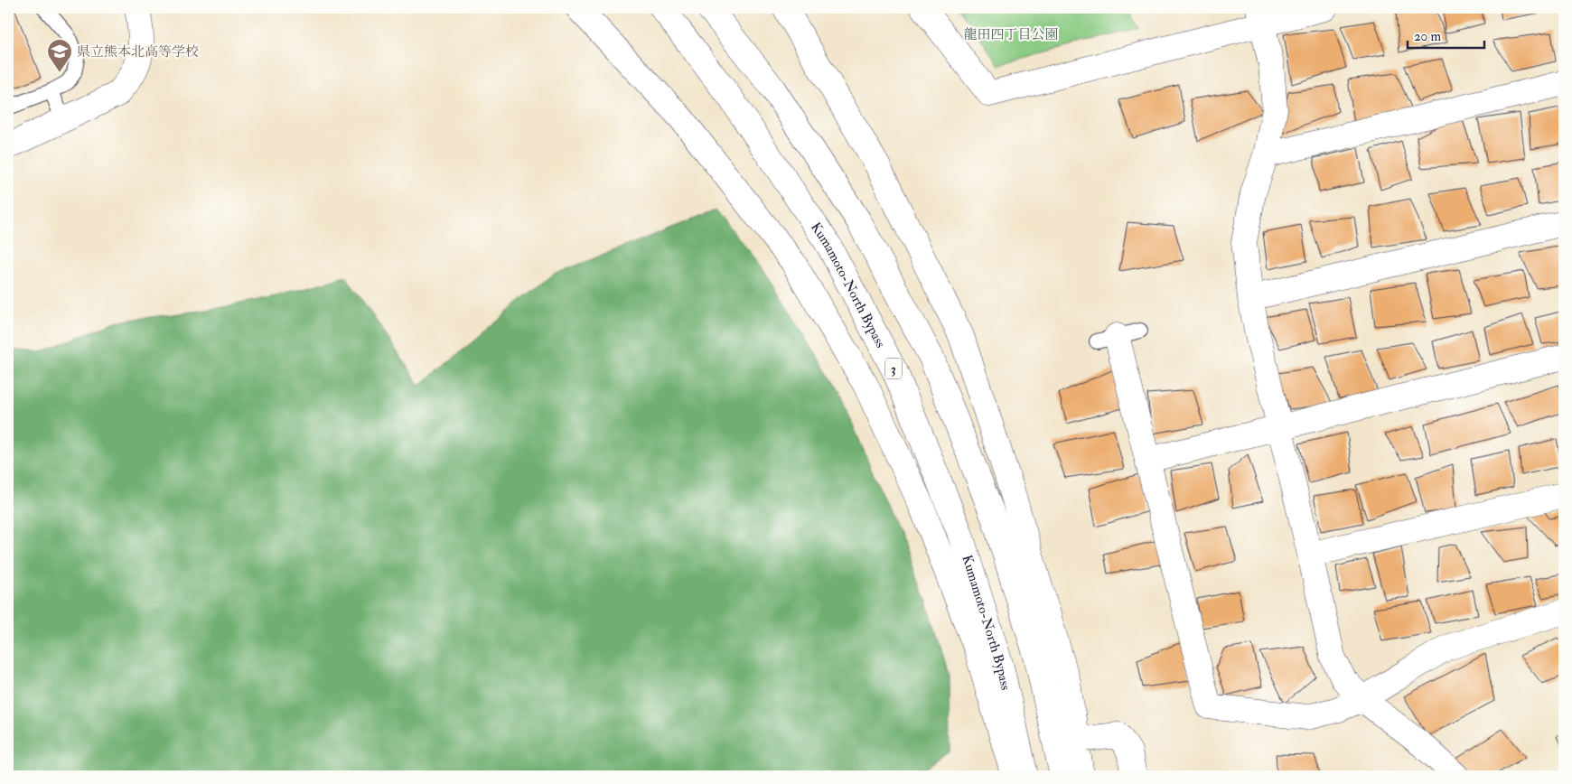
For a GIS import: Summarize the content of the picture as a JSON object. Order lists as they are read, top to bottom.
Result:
{
  "streets": {
    "main road": ["Kumamoto-North Bypass", "3"]
  },
  "parks": ["龍田四丁目公園"],
  "places": {
    "school or university": ["県立熊本北高等学校"]
  },
  "scale_bar": "20 m"
}
